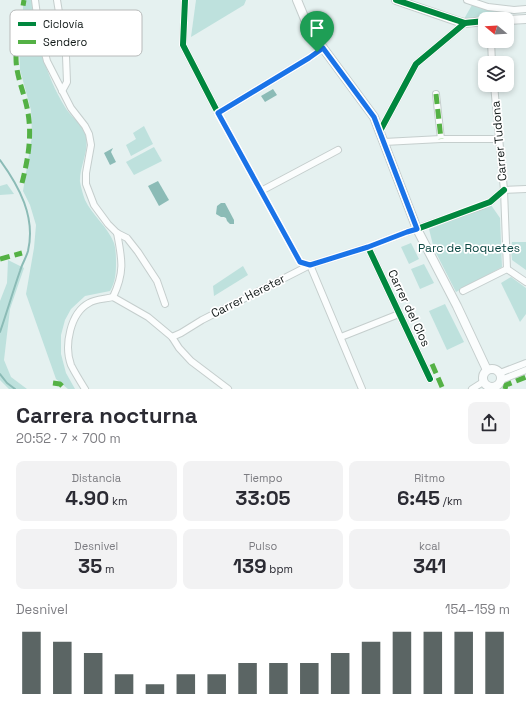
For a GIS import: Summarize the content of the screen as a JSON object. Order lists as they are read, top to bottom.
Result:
{
  "streets": {
    "street": ["Carrer Tudona", "Carrer Hereter", "Carrer del Clos"]
  },
  "crossings": [
    ["Carrer Tudona", "Carrer Hereter"],
    ["Carrer Hereter", "Carrer del Clos"]
  ],
  "parks": ["Parc de Roquetes"],
  "legend": ["Ciclovía", "Sendero"],
  "north": "left",
  "page": {
    "heading": ["Carrera nocturna", "20:52 · 7 × 700 m"],
    "stats": [
      ["Distancia", "4.90 km"],
      ["Tiempo", "33:05"],
      ["Ritmo", "6:45 /km"],
      ["Desnivel", "35 m"],
      ["Pulso", "139 bpm"],
      ["kcal", "341"]
    ],
    "chart": ["Desnivel", "154–159 m"]
  }
}
